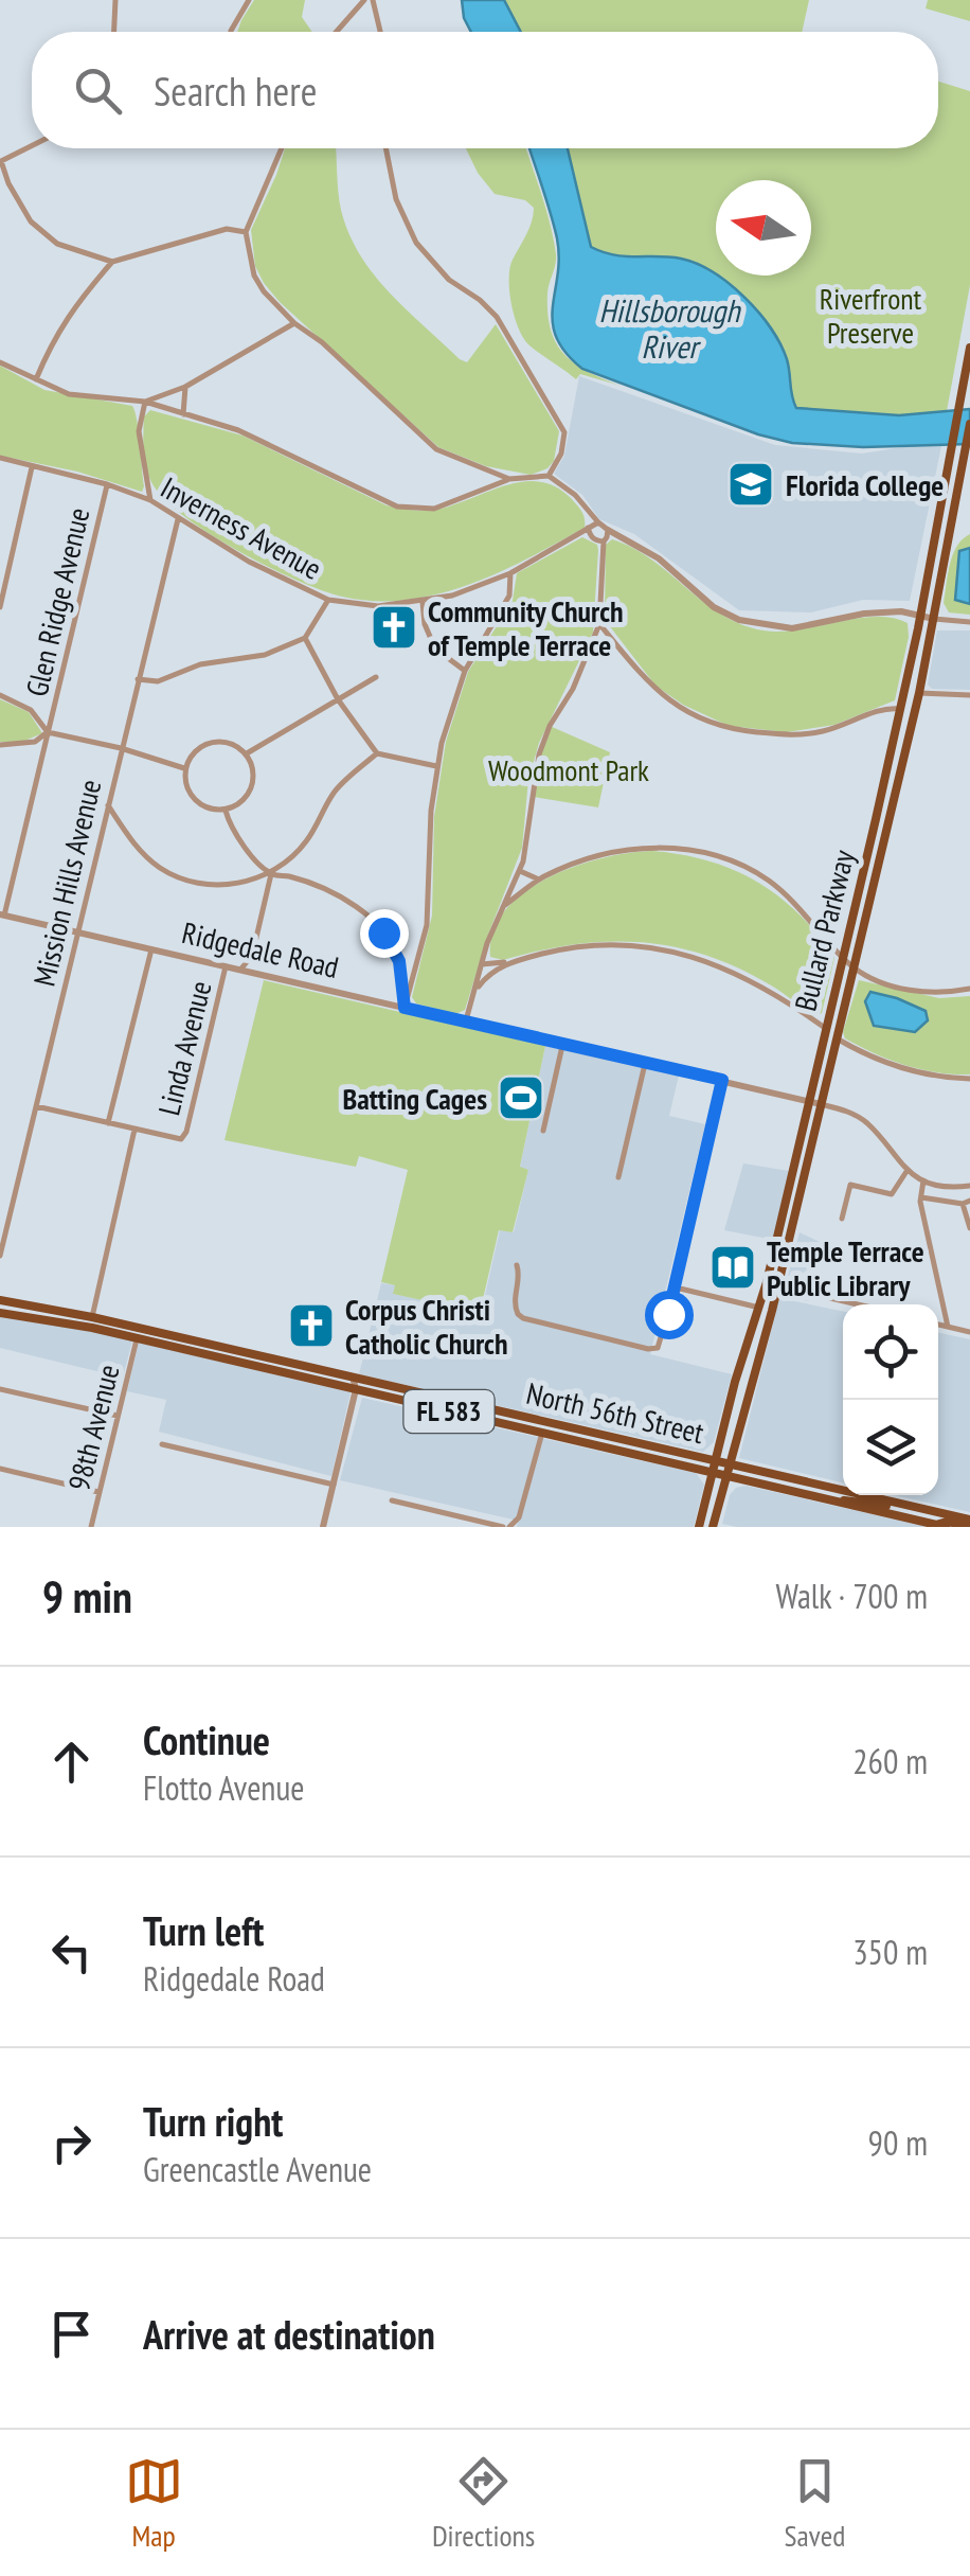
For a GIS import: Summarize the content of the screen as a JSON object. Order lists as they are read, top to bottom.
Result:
{
  "streets": {
    "main road": ["Bullard Parkway", "FL 583", "North 56th Street"],
    "street": [
      "Inverness Avenue",
      "Glen Ridge Avenue",
      "Mission Hills Avenue",
      "Ridgedale Road",
      "Linda Avenue",
      "98th Avenue"
    ]
  },
  "crossings": [
    ["Inverness Avenue", "Glen Ridge Avenue"],
    ["Inverness Avenue", "Mission Hills Avenue"],
    ["Glen Ridge Avenue", "Ridgedale Road"],
    ["Mission Hills Avenue", "Ridgedale Road"],
    ["Bullard Parkway", "Ridgedale Road"],
    ["Bullard Parkway", "North 56th Street"],
    ["Ridgedale Road", "Linda Avenue"],
    ["North 56th Street", "98th Avenue"]
  ],
  "water": ["Hillsborough River"],
  "parks": ["Riverfront Preserve", "Woodmont Park"],
  "places": {
    "school or university": ["Florida College"],
    "church": ["Community Church of Temple Terrace", "Corpus Christi Catholic Church"],
    "sports": ["Batting Cages"],
    "library": ["Temple Terrace Public Library"]
  },
  "north": "left",
  "page": {
    "search": "Search here",
    "heading": ["9 min", "Walk · 700 m"],
    "list": [
      ["Continue", "Flotto Avenue", "260 m"],
      ["Turn left", "Ridgedale Road", "350 m"],
      ["Turn right", "Greencastle Avenue", "90 m"],
      "Arrive at destination"
    ],
    "nav": ["Map", "Directions", "Saved"]
  }
}
